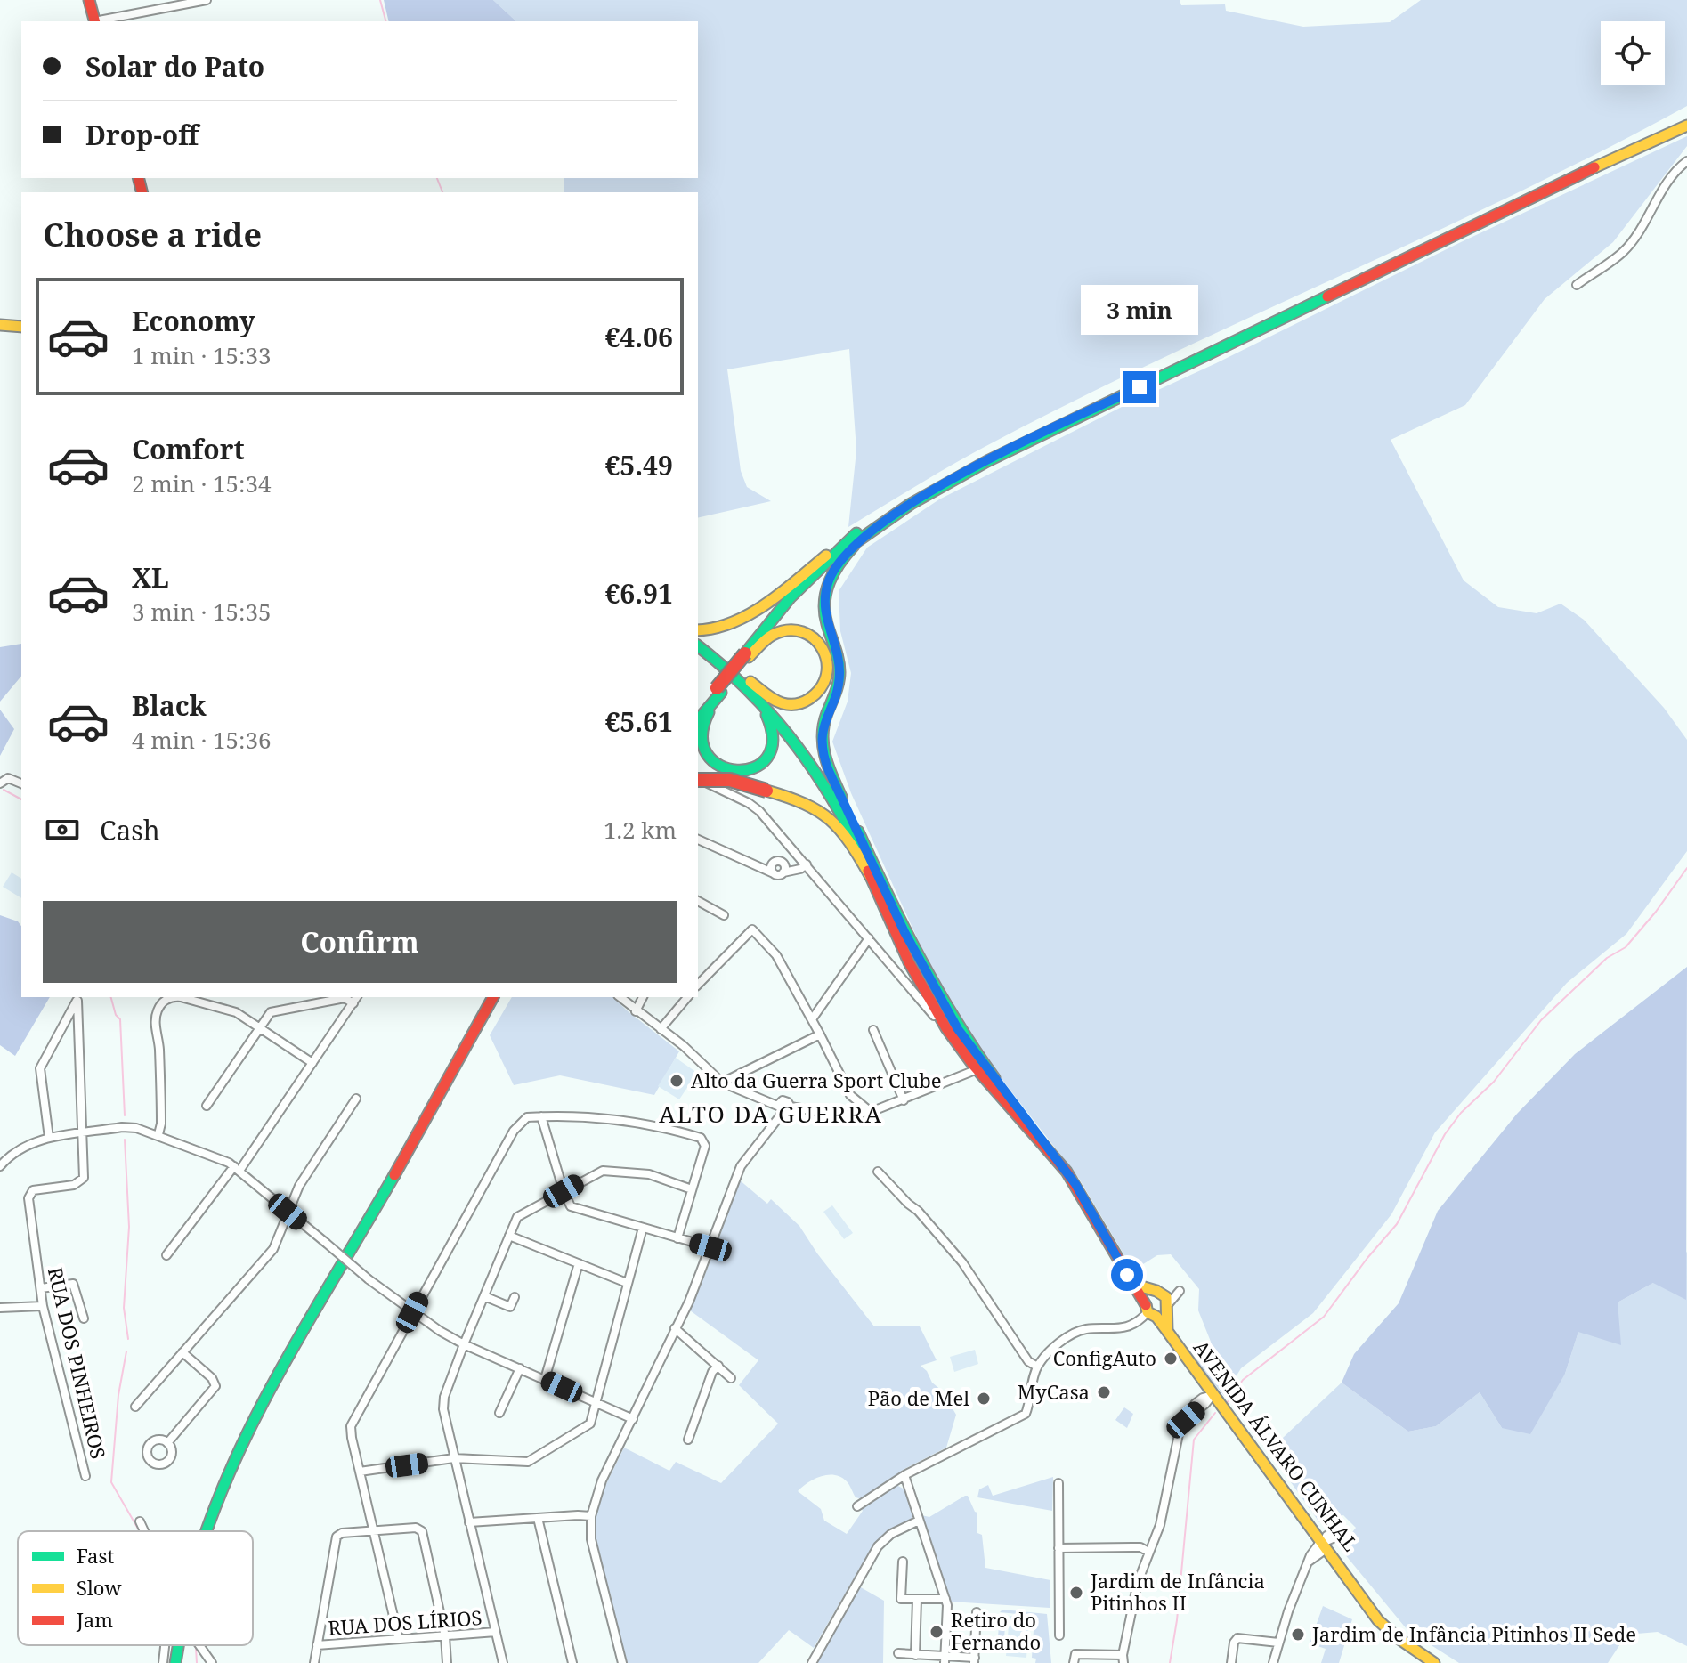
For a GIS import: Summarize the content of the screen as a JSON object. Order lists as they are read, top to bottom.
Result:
{
  "streets": {
    "main road": ["AVENIDA ÁLVARO CUNHAL"],
    "street": ["RUA DOS PINHEIROS", "RUA DOS LÍRIOS"]
  },
  "districts": ["ALTO DA GUERRA"],
  "places": [
    "Alto da Guerra Sport Clube",
    "ConfigAuto",
    "MyCasa",
    "Pão de Mel",
    "Jardim de Infância Pitinhos II",
    "Retiro do Fernando",
    "Jardim de Infância Pitinhos II Sede"
  ],
  "legend": ["Fast", "Slow", "Jam"],
  "page": {
    "banner": ["Solar do Pato", "Drop-off"],
    "heading": "Choose a ride",
    "list": [
      {
        "name": "Economy",
        "note": "1 min · 15:33",
        "value": "€4.06"
      },
      {
        "name": "Comfort",
        "note": "2 min · 15:34",
        "value": "€5.49"
      },
      {
        "name": "XL",
        "note": "3 min · 15:35",
        "value": "€6.91"
      },
      {
        "name": "Black",
        "note": "4 min · 15:36",
        "value": "€5.61"
      }
    ],
    "bubble": "3 min",
    "pay": ["Cash", "1.2 km"],
    "buttons": "Confirm"
  }
}
